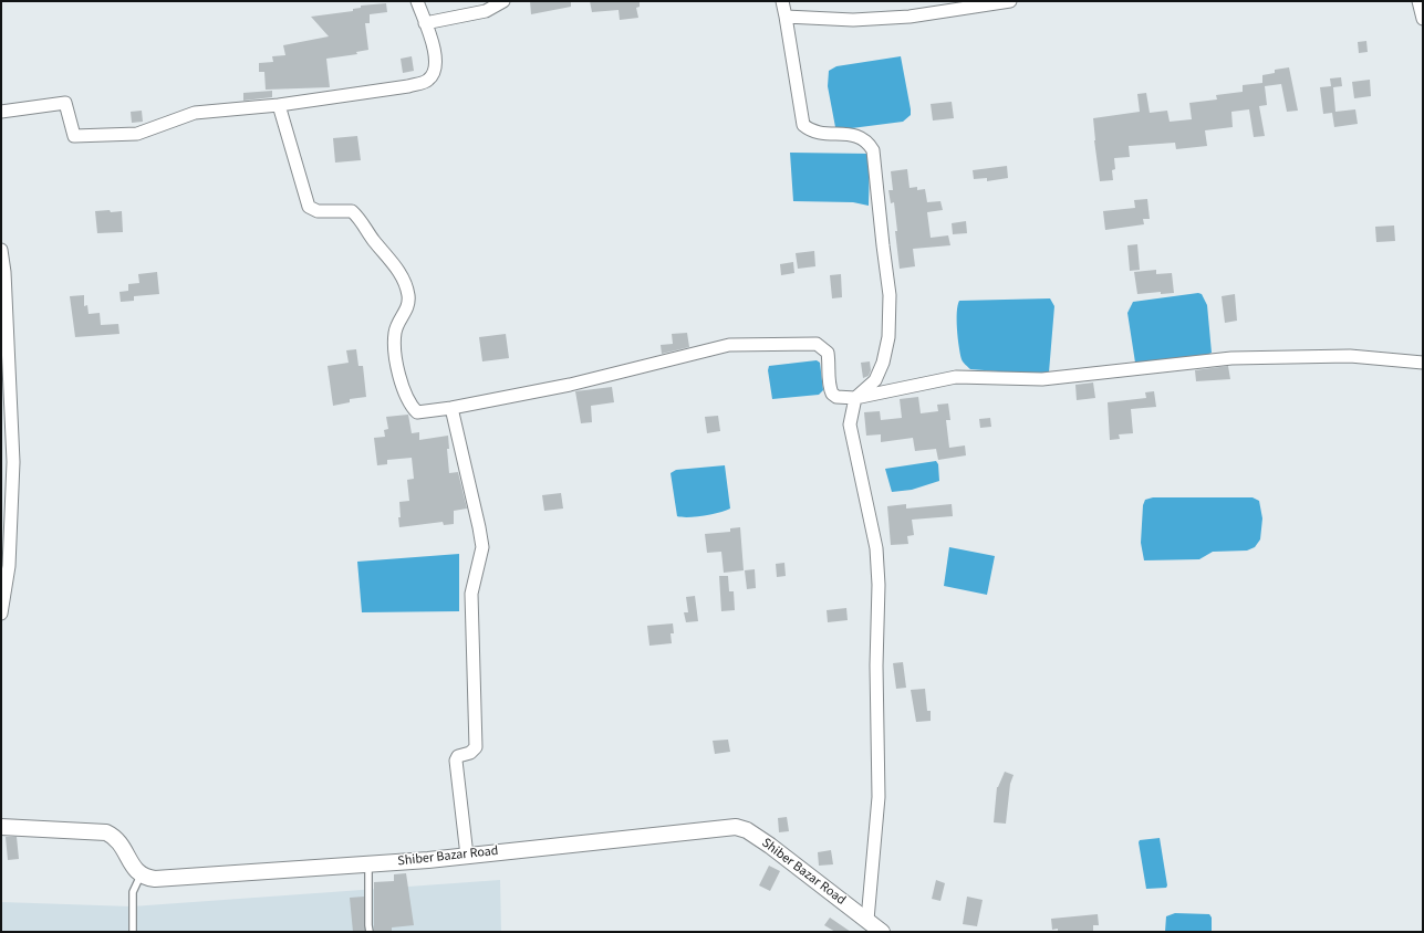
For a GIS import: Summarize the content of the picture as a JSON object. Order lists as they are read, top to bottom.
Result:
{
  "streets": {
    "street": ["Shiber Bazar Road"]
  }
}
